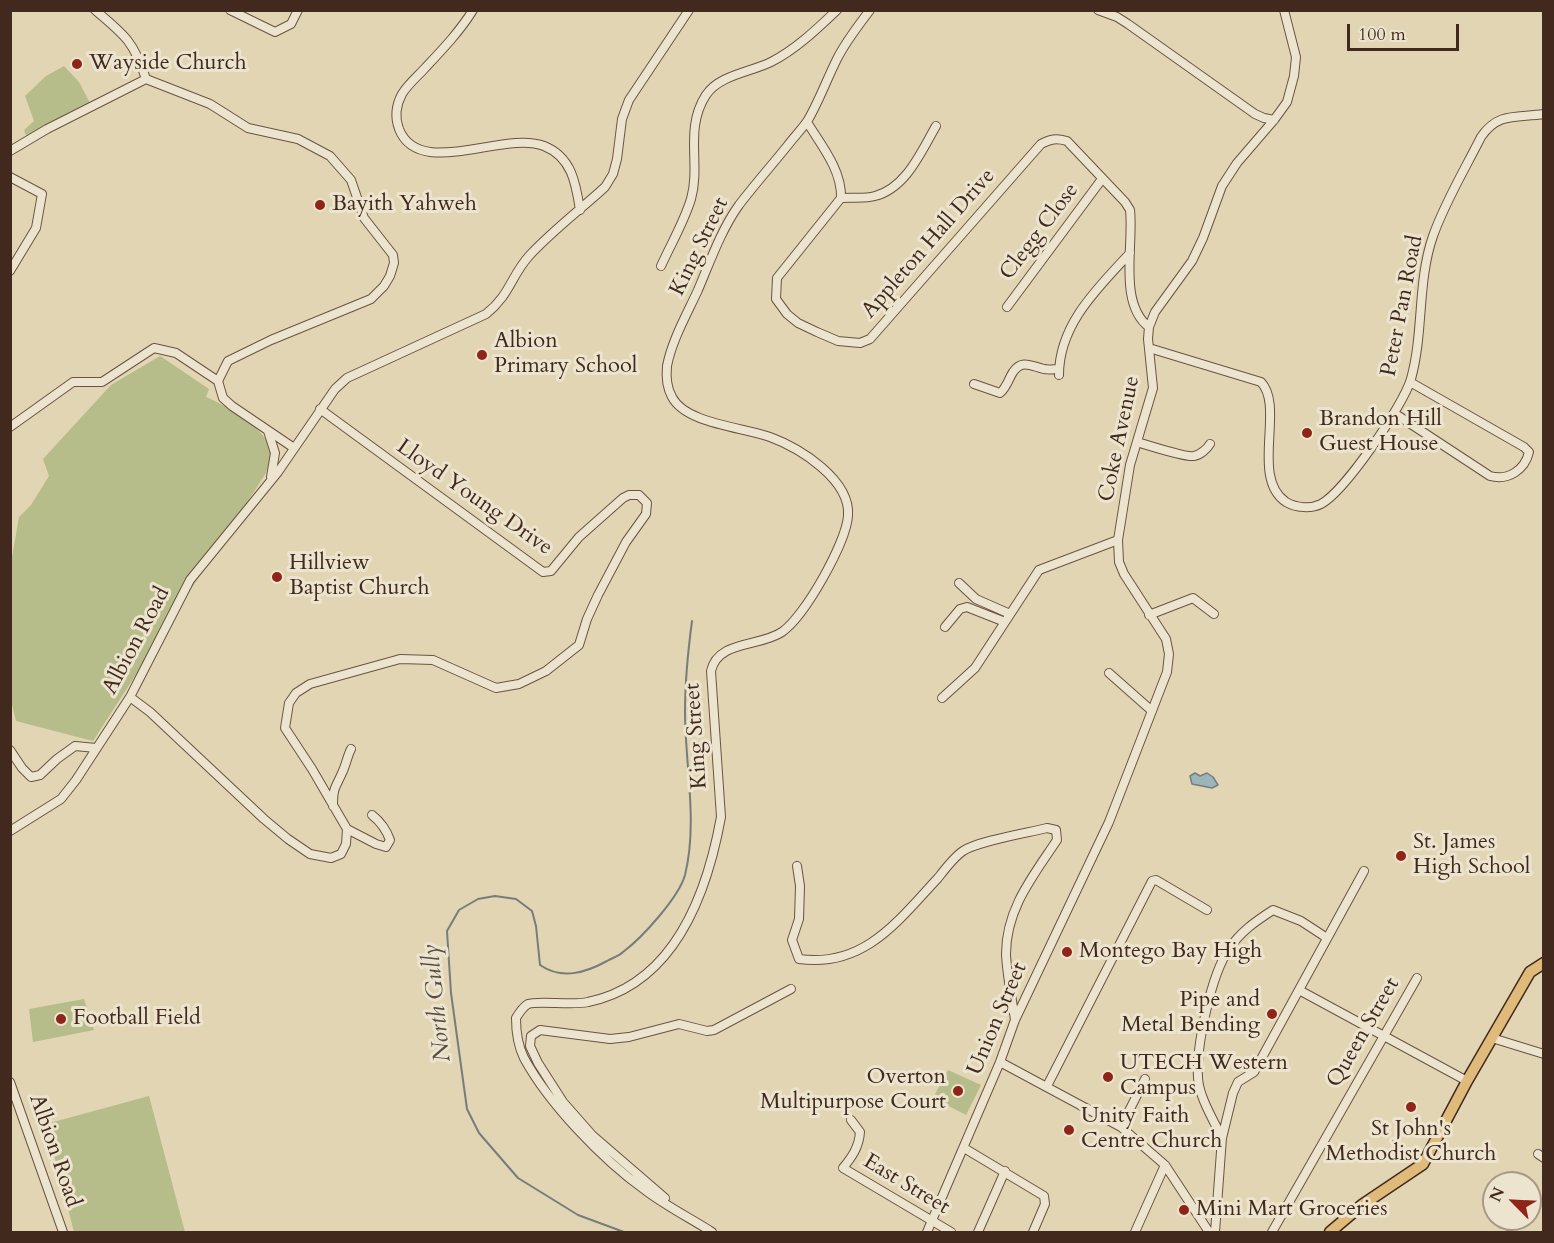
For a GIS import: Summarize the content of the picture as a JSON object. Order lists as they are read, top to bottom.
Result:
{
  "streets": {
    "street": [
      "Clegg Close",
      "Appleton Hall Drive",
      "King Street",
      "Peter Pan Road",
      "Coke Avenue",
      "Lloyd Young Drive",
      "Albion Road",
      "Union Street",
      "Queen Street",
      "East Street"
    ]
  },
  "crossings": [
    ["Clegg Close", "Appleton Hall Drive"],
    ["Appleton Hall Drive", "Coke Avenue"],
    ["Peter Pan Road", "Coke Avenue"],
    ["Coke Avenue", "Union Street"],
    ["Lloyd Young Drive", "Albion Road"],
    ["Union Street", "East Street"]
  ],
  "water": ["North Gully"],
  "places": [
    "Wayside Church",
    "Bayith Yahweh",
    "Albion Primary School",
    "Brandon Hill Guest House",
    "Hillview Baptist Church",
    "St. James High School",
    "Montego Bay High",
    "Pipe and Metal Bending",
    "Football Field",
    "UTECH Western Campus",
    "Overton Multipurpose Court",
    "St John's Methodist Church",
    "Unity Faith Centre Church",
    "Mini Mart Groceries"
  ],
  "scale_bar": "100 m",
  "north": "top left"
}
